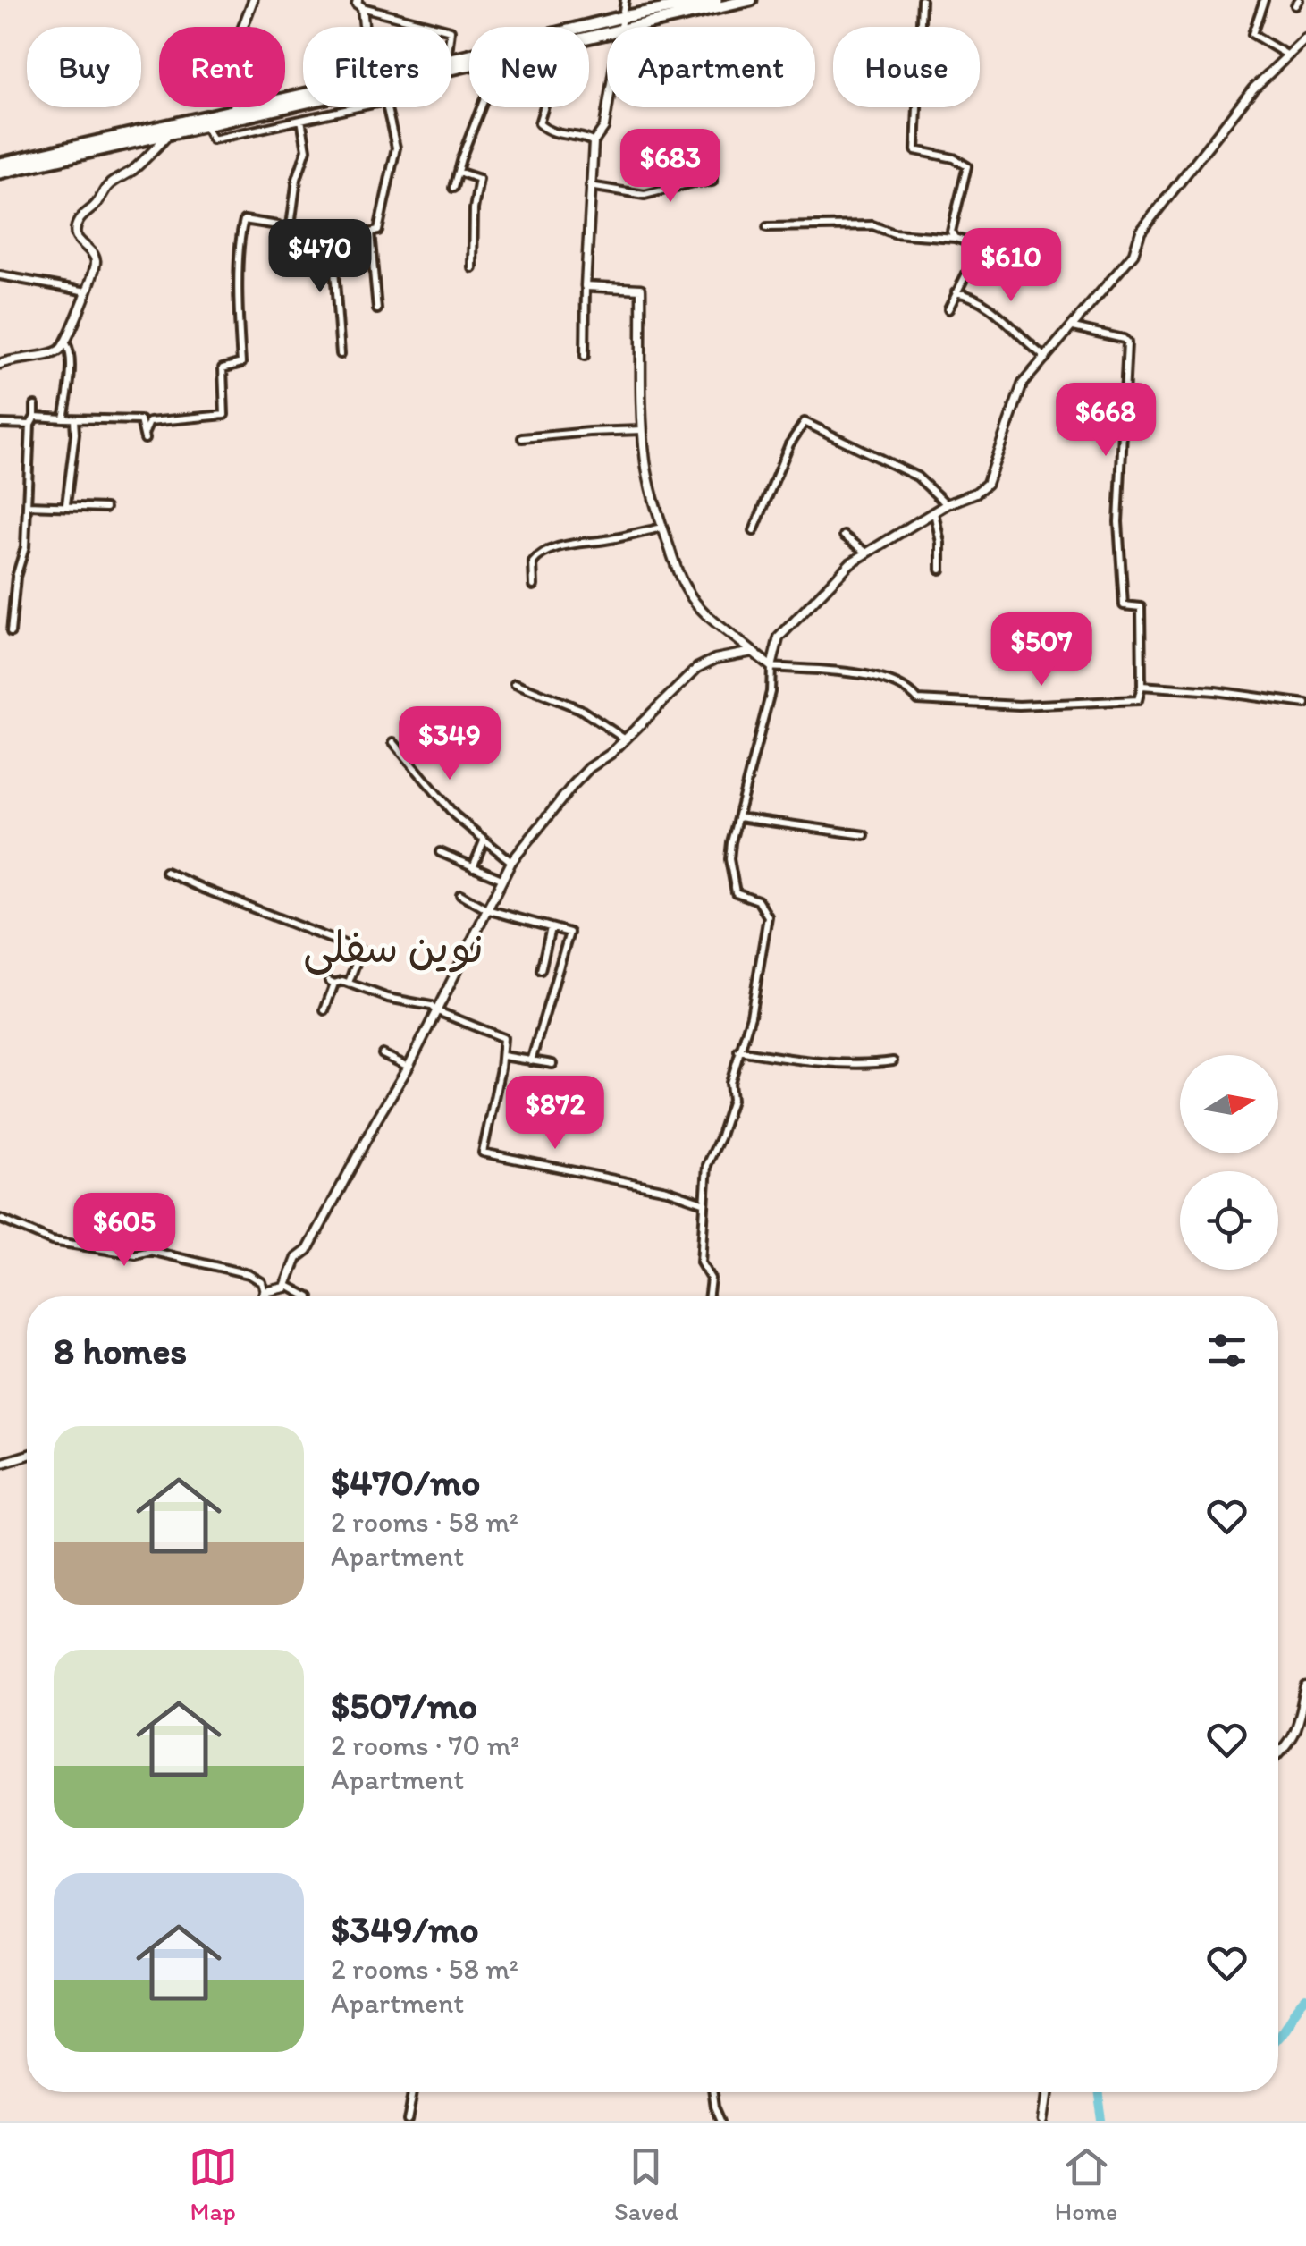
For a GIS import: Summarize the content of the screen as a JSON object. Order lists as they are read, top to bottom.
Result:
{
  "districts": ["نوین سفلى"],
  "north": "right",
  "page": {
    "chip": [
      "Buy",
      "Rent",
      "Filters",
      "New",
      "Apartment",
      "House"
    ],
    "price": [
      "$683",
      "$470",
      "$610",
      "$668",
      "$507",
      "$349",
      "$872",
      "$605"
    ],
    "heading": "8 homes",
    "list": [
      {
        "name": "$470/mo",
        "note": "2 rooms · 58 m² · Apartment"
      },
      {
        "name": "$507/mo",
        "note": "2 rooms · 70 m² · Apartment"
      },
      {
        "name": "$349/mo",
        "note": "2 rooms · 58 m² · Apartment"
      }
    ],
    "tabs": ["Map", "Saved", "Home"]
  }
}
